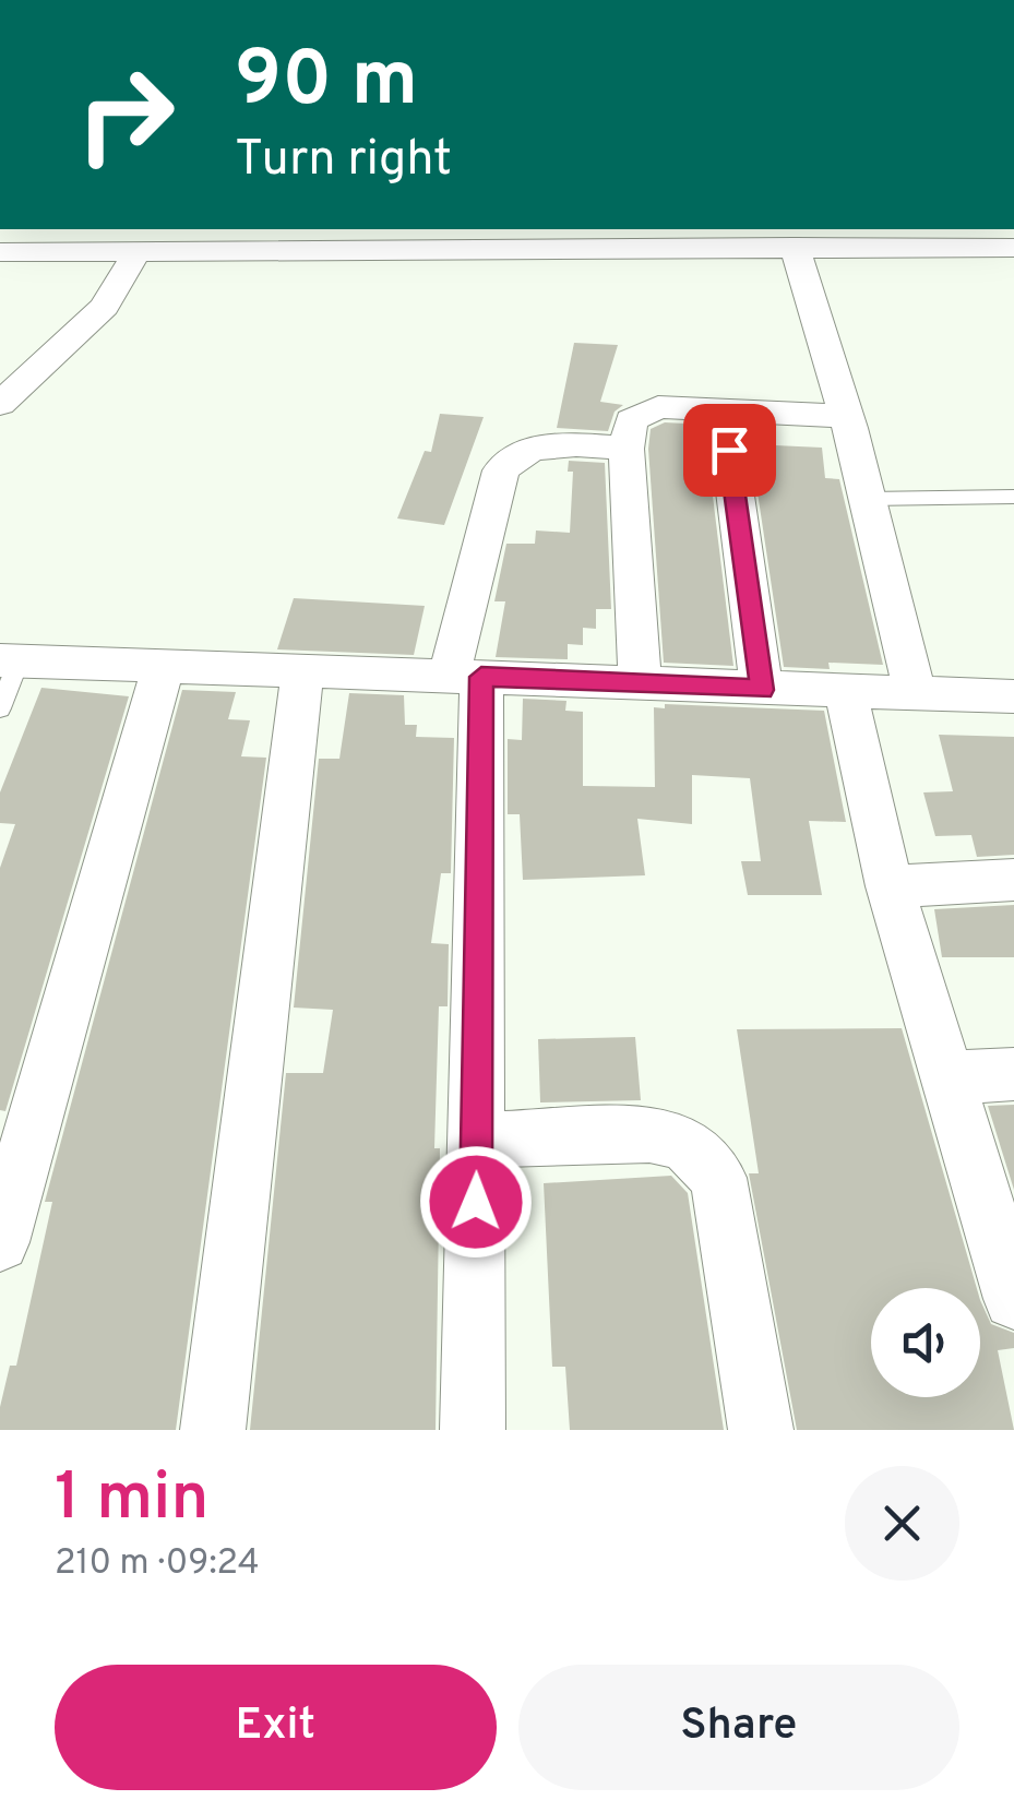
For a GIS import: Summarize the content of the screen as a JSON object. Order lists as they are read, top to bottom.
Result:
{
  "page": {
    "turn": ["90 m", "Turn right"],
    "heading": ["1 min", "210 m · 09:24"],
    "buttons": ["Exit", "Share"]
  }
}
